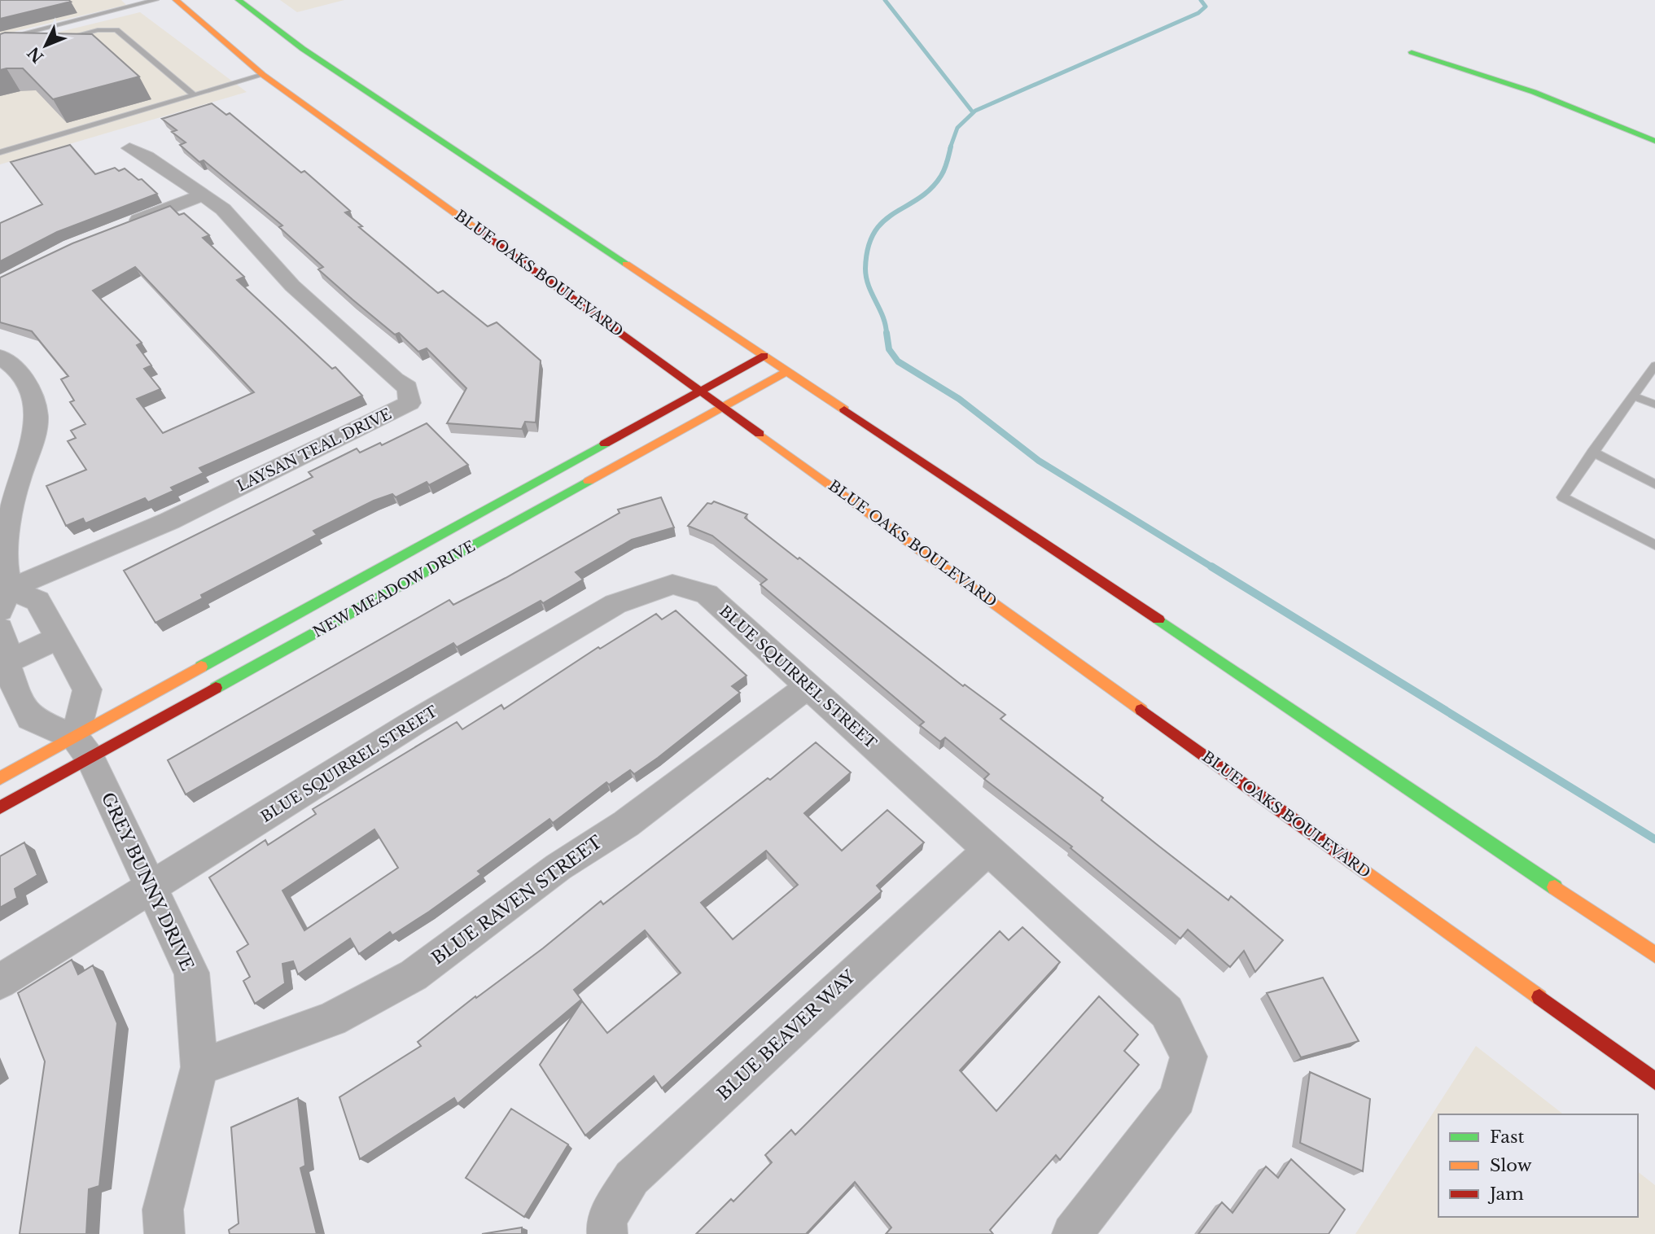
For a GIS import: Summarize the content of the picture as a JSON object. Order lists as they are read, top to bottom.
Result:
{
  "streets": {
    "main road": ["BLUE OAKS BOULEVARD", "NEW MEADOW DRIVE"],
    "street": [
      "LAYSAN TEAL DRIVE",
      "BLUE SQUIRREL STREET",
      "GREY BUNNY DRIVE",
      "BLUE RAVEN STREET",
      "BLUE BEAVER WAY"
    ]
  },
  "crossings": [
    ["BLUE OAKS BOULEVARD", "NEW MEADOW DRIVE"],
    ["NEW MEADOW DRIVE", "GREY BUNNY DRIVE"],
    ["BLUE SQUIRREL STREET", "GREY BUNNY DRIVE"],
    ["BLUE SQUIRREL STREET", "BLUE RAVEN STREET"],
    ["BLUE SQUIRREL STREET", "BLUE BEAVER WAY"],
    ["GREY BUNNY DRIVE", "BLUE RAVEN STREET"]
  ],
  "legend": ["Fast", "Slow", "Jam"],
  "north": "bottom left"
}
